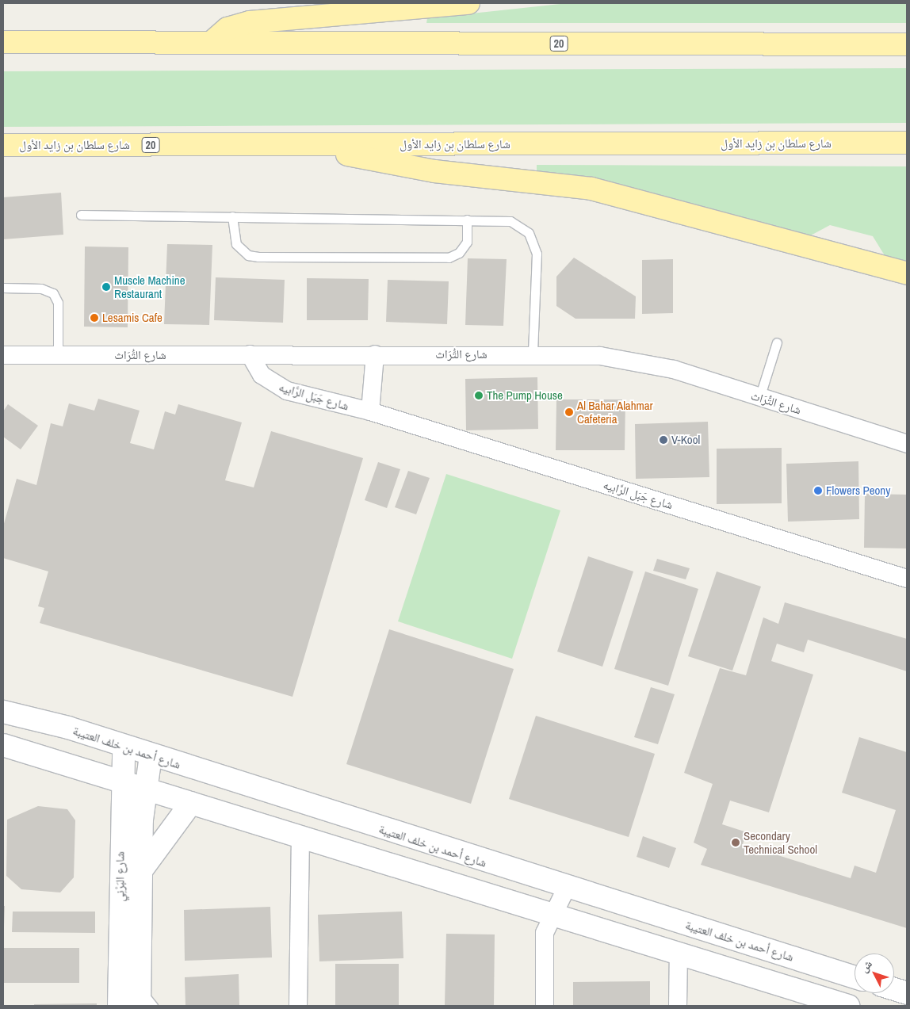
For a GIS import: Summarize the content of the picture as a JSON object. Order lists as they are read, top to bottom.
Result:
{
  "streets": {
    "main road": ["20", "شارع سلطان بن زايد الأول"],
    "street": [
      "شارع التُّرَاث",
      "شارع جَبَل الرَّابيه",
      "شارع أحمد بن خلف العتيبة",
      "شارع البَرْنِي"
    ]
  },
  "crossings": [
    ["شارع التُّرَاث", "شارع جَبَل الرَّابيه"],
    ["شارع أحمد بن خلف العتيبة", "شارع البَرْنِي"]
  ],
  "places": [
    "Muscle Machine Restaurant",
    "Lesamis Cafe",
    "The Pump House",
    "Al Bahar Alahmar Cafeteria",
    "V-Kool",
    "Flowers Peony",
    "Secondary Technical School"
  ],
  "north": "top left"
}
